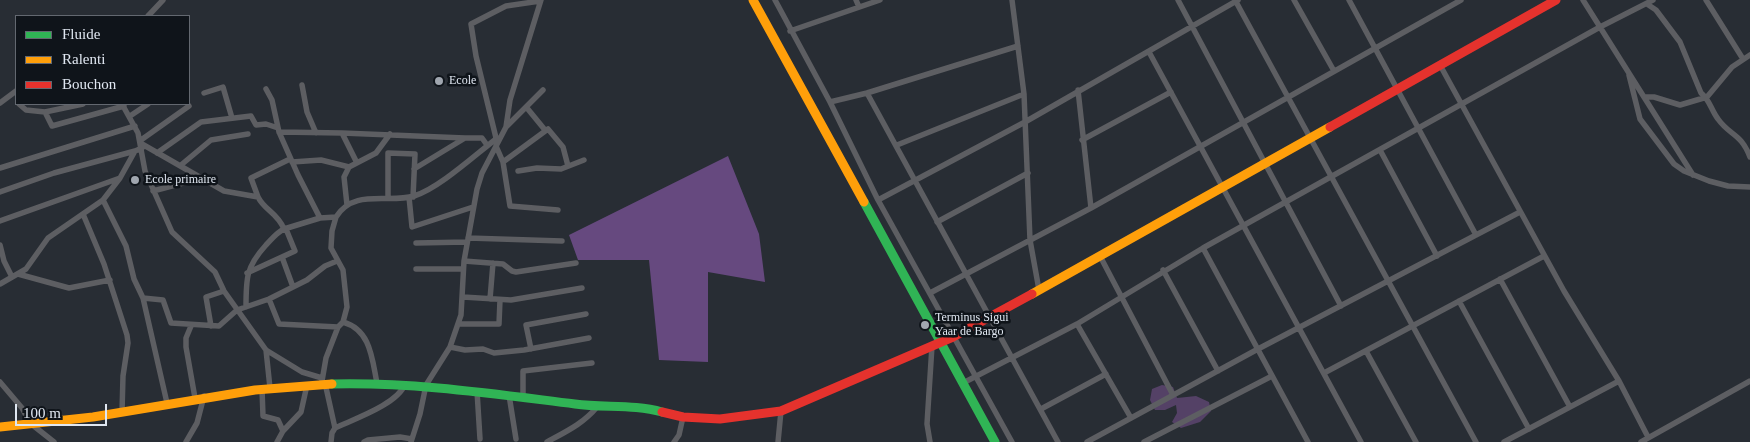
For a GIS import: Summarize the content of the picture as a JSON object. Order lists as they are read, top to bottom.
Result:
{
  "places": ["Ecole", "Ecole primaire", "Terminus Sigui Yaar de Bargo"],
  "legend": ["Fluide", "Ralenti", "Bouchon"],
  "scale_bar": "100 m"
}
